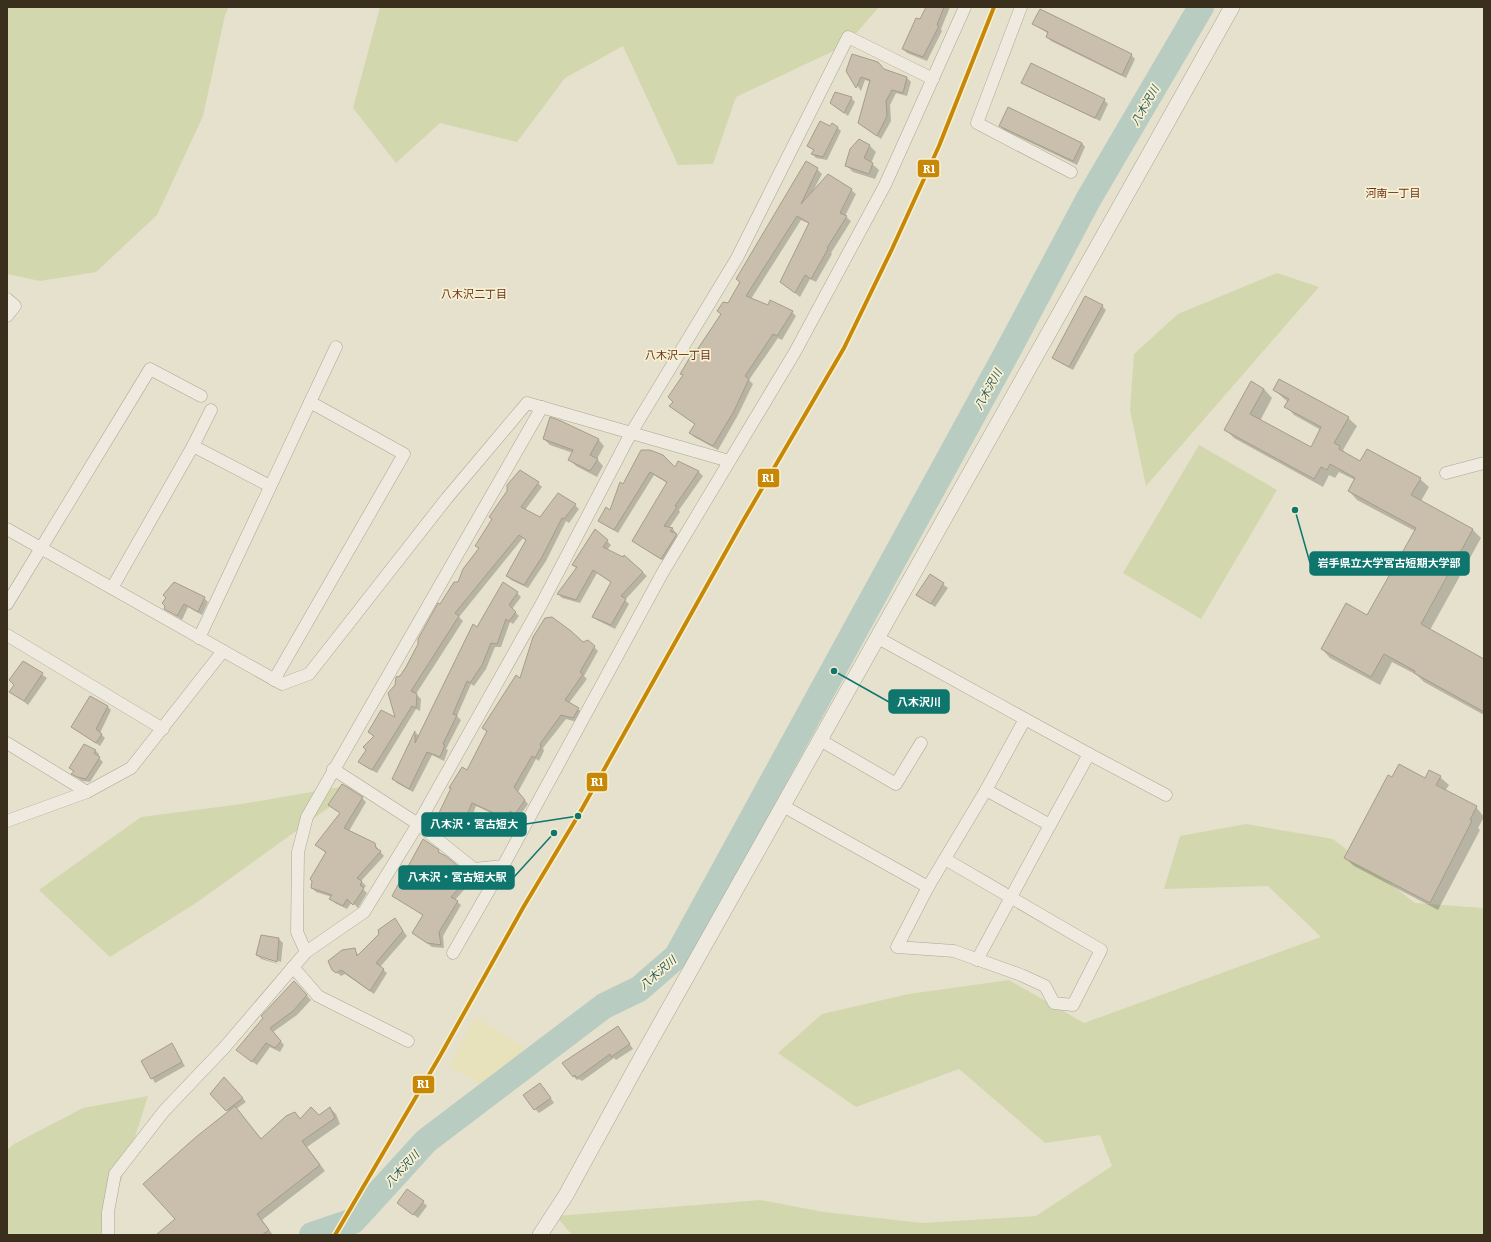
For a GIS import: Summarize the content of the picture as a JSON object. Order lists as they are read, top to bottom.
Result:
{
  "districts": ["河南一丁目", "八木沢二丁目", "八木沢一丁目"],
  "water": ["八木沢川"],
  "places": [
    "岩手県立大学宮古短期大学部",
    "八木沢川",
    "八木沢・宮古短大",
    "八木沢・宮古短大駅"
  ],
  "lines": ["transit line R1"]
}
